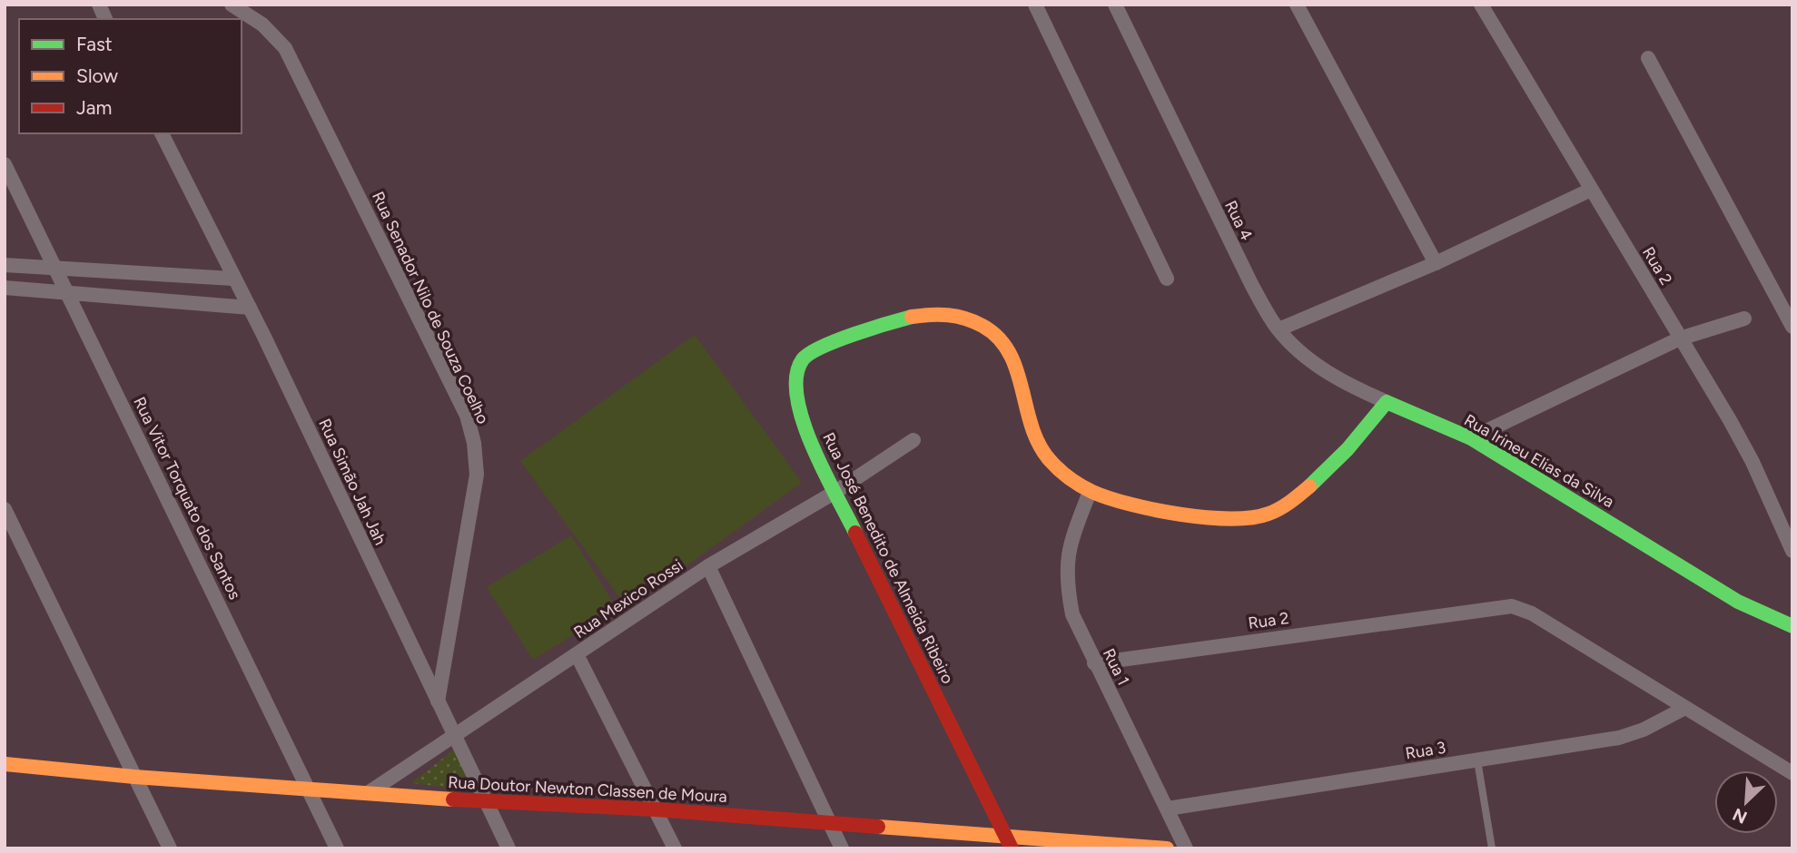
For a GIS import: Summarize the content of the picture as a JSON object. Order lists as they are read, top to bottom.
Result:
{
  "streets": {
    "street": [
      "Rua 4",
      "Rua 2",
      "Rua Senador Nilo de Souza Coelho",
      "Rua Irineu Elias da Silva",
      "Rua Simão Jah Jah",
      "Rua Vitor Torquato dos Santos",
      "Rua José Benedito de Almeida Ribeiro",
      "Rua Mexico Rossi",
      "Rua 1",
      "Rua 3",
      "Rua Doutor Newton Classen de Moura"
    ]
  },
  "crossings": [
    ["Rua 4", "Rua Irineu Elias da Silva"],
    ["Rua 2", "Rua 1"],
    ["Rua 2", "Rua 3"],
    ["Rua Senador Nilo de Souza Coelho", "Rua Simão Jah Jah"],
    ["Rua Simão Jah Jah", "Rua Mexico Rossi"],
    ["Rua Simão Jah Jah", "Rua Doutor Newton Classen de Moura"],
    ["Rua Vitor Torquato dos Santos", "Rua Doutor Newton Classen de Moura"],
    ["Rua José Benedito de Almeida Ribeiro", "Rua Mexico Rossi"],
    ["Rua José Benedito de Almeida Ribeiro", "Rua 1"],
    ["Rua José Benedito de Almeida Ribeiro", "Rua Doutor Newton Classen de Moura"],
    ["Rua Mexico Rossi", "Rua Doutor Newton Classen de Moura"],
    ["Rua 1", "Rua 3"]
  ],
  "legend": ["Fast", "Slow", "Jam"],
  "north": "bottom left"
}
